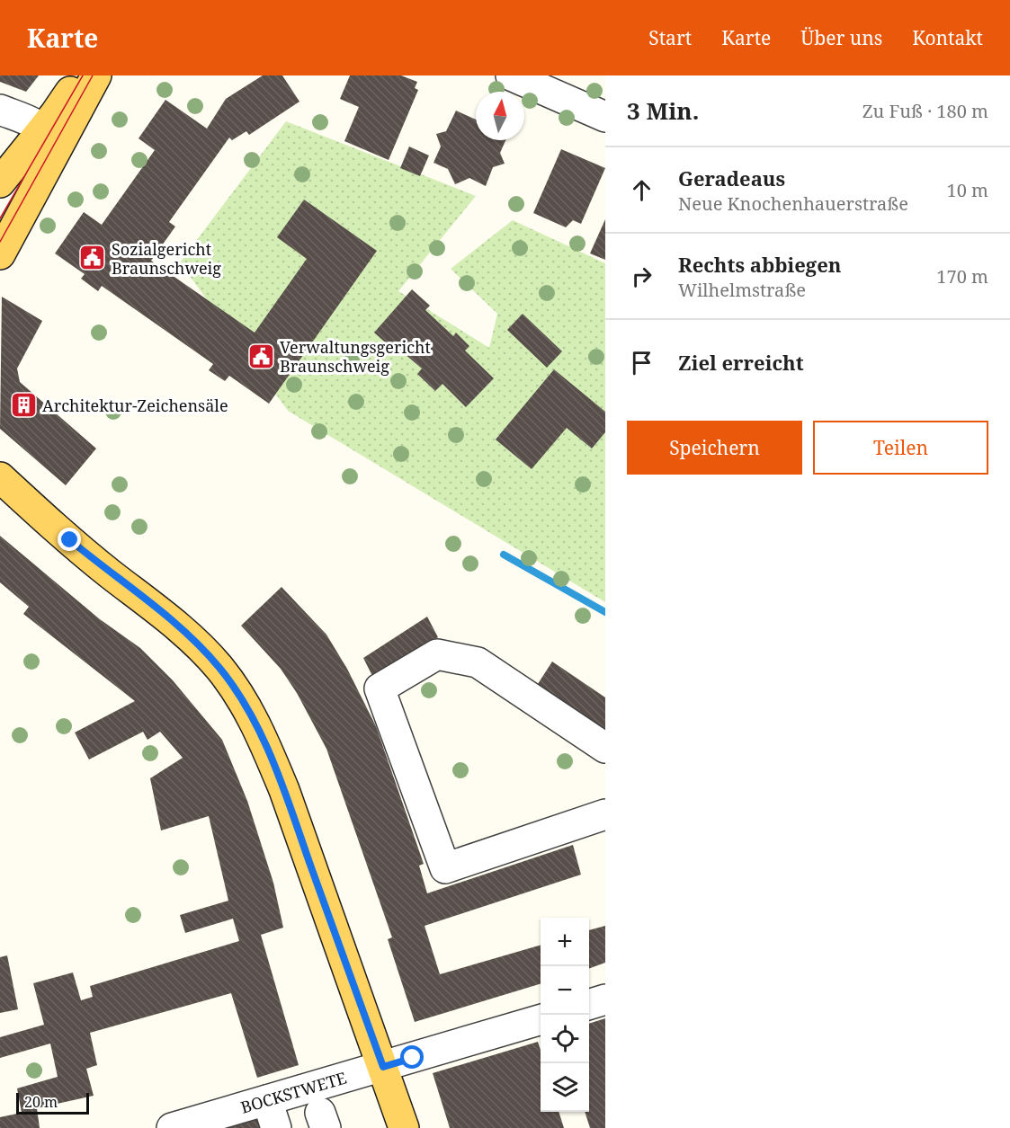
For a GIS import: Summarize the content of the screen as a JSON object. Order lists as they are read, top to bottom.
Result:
{
  "streets": {
    "street": ["BOCKSTWETE"]
  },
  "places": {
    "public building": ["Sozialgericht Braunschweig", "Verwaltungsgericht Braunschweig"],
    "building": ["Architektur-Zeichensäle"]
  },
  "scale_bar": "20 m",
  "north": "top",
  "page": {
    "header": "Karte",
    "nav": [
      "Start",
      "Karte",
      "Über uns",
      "Kontakt"
    ],
    "heading": ["3 Min.", "Zu Fuß · 180 m"],
    "list": [
      ["Geradeaus", "Neue Knochenhauerstraße", "10 m"],
      ["Rechts abbiegen", "Wilhelmstraße", "170 m"],
      "Ziel erreicht"
    ],
    "buttons": ["Speichern", "Teilen"],
    "map_buttons": ["+", "−"],
    "scale": "20 m"
  }
}
